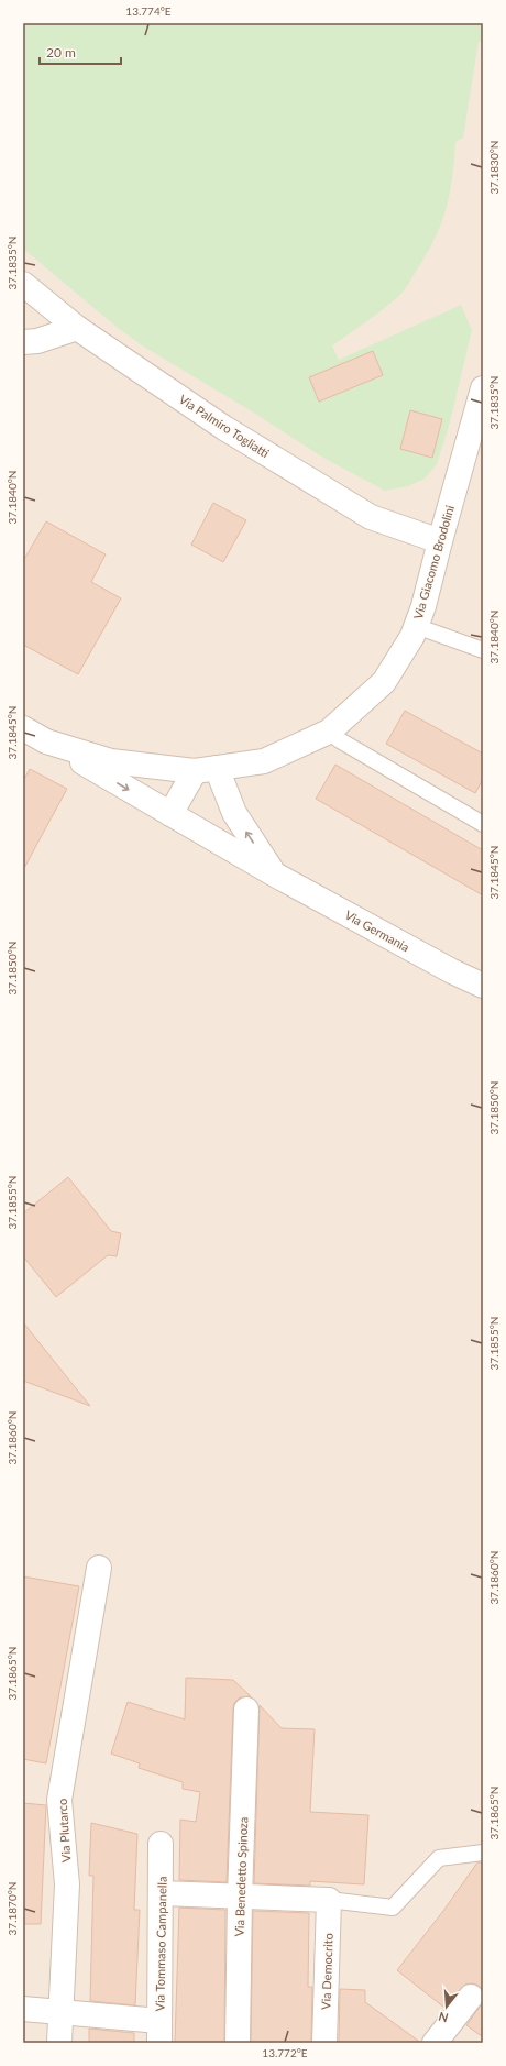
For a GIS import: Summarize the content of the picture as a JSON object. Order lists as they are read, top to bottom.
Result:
{
  "streets": {
    "street": [
      "Via Palmiro Togliatti",
      "Via Giacomo Brodolini",
      "Via Germania",
      "Via Plutarco",
      "Via Benedetto Spinoza",
      "Via Tommaso Campanella",
      "Via Democrito"
    ]
  },
  "crossings": [
    ["Via Palmiro Togliatti", "Via Giacomo Brodolini"],
    ["Via Giacomo Brodolini", "Via Germania"]
  ],
  "scale_bar": "20 m",
  "north": "bottom",
  "coordinates": [
    "13.774°E",
    "37.1830°N",
    "37.1835°N",
    "37.1840°N",
    "37.1845°N",
    "37.1850°N",
    "37.1855°N",
    "37.1860°N",
    "37.1865°N",
    "37.1870°N",
    "13.772°E"
  ]
}
